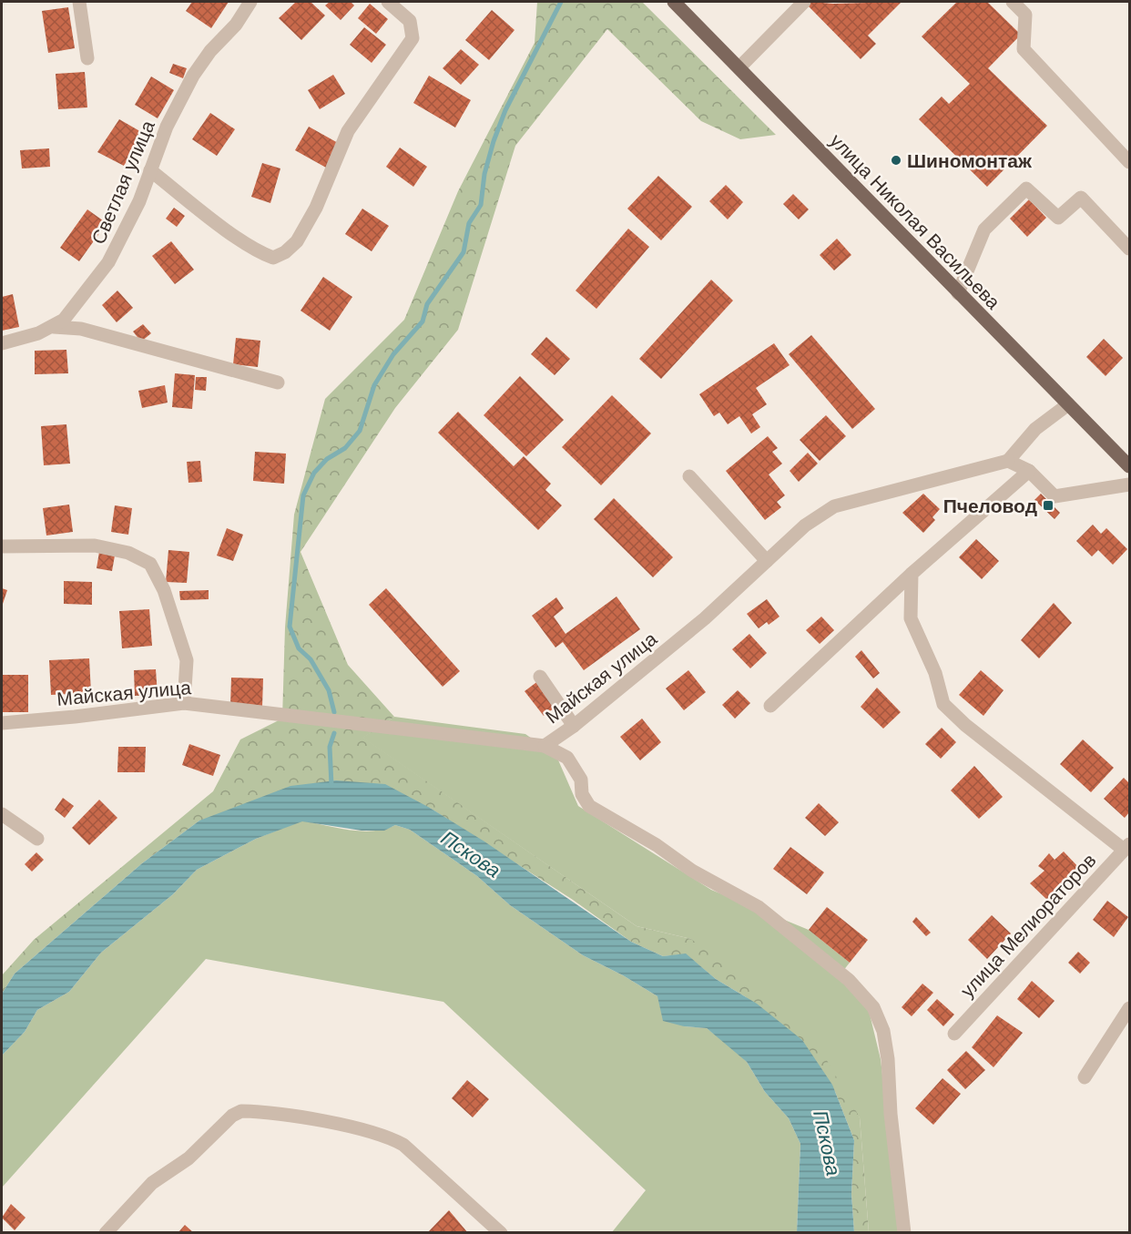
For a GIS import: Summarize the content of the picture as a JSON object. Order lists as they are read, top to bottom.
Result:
{
  "streets": {
    "main road": ["улица Николая Васильева"],
    "street": ["Светлая улица", "Майская улица", "улица Мелиораторов"]
  },
  "water": ["Пскова"],
  "places": {
    "other": ["Шиномонтаж"],
    "transit": ["Пчеловод"]
  }
}
